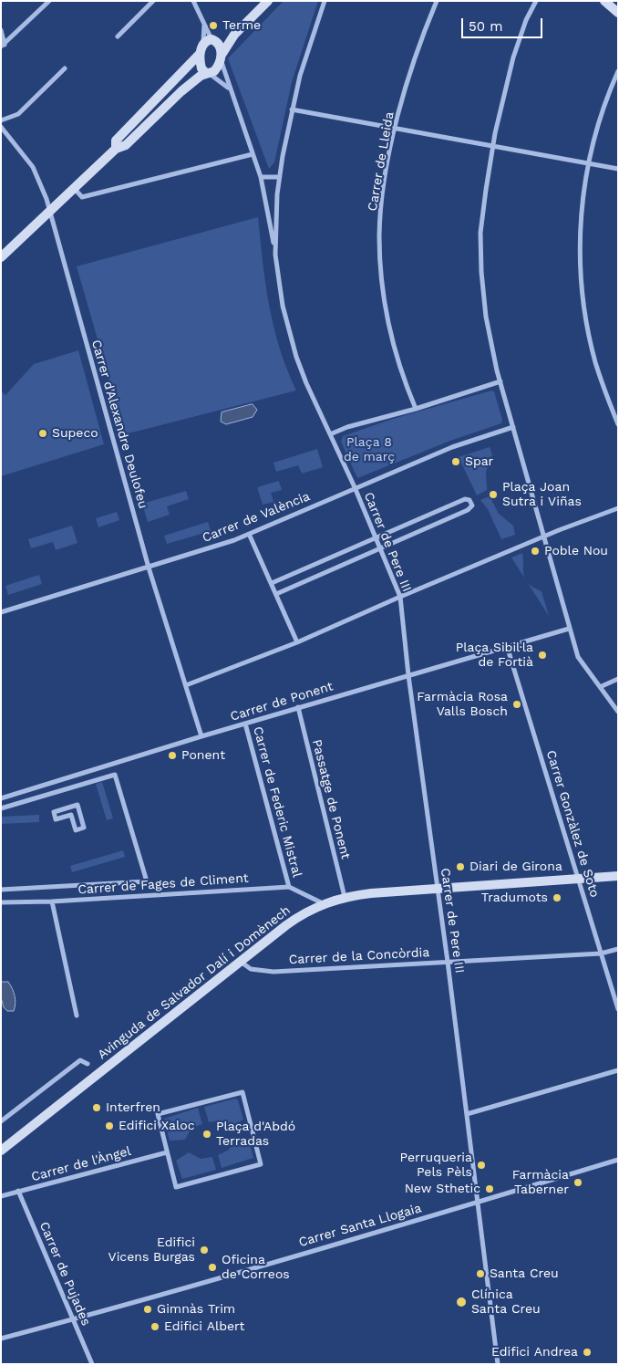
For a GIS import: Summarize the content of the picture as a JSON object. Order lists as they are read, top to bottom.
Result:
{
  "streets": {
    "main road": ["Avinguda de Salvador Dalí i Domènech"],
    "street": [
      "Carrer de Lleida",
      "Carrer d'Alexandre Deulofeu",
      "Carrer de València",
      "Carrer de Pere III",
      "Carrer de Ponent",
      "Passatge de Ponent",
      "Carrer de Federic Mistral",
      "Carrer Gonzàlez de Soto",
      "Carrer de Fages de Climent",
      "Carrer de la Concòrdia",
      "Carrer de l'Àngel",
      "Carrer Santa Llogaia",
      "Carrer de Pujades"
    ]
  },
  "crossings": [
    ["Carrer d'Alexandre Deulofeu", "Carrer de València"],
    ["Carrer d'Alexandre Deulofeu", "Carrer de Ponent"],
    ["Carrer de València", "Carrer de Pere III"],
    ["Carrer de Pere III", "Carrer de Ponent"],
    ["Carrer de Pere III", "Carrer de la Concòrdia"],
    ["Carrer de Pere III", "Avinguda de Salvador Dalí i Domènech"],
    ["Carrer de Pere III", "Carrer Santa Llogaia"],
    ["Carrer de Ponent", "Passatge de Ponent"],
    ["Carrer de Ponent", "Carrer de Federic Mistral"],
    ["Carrer de Ponent", "Carrer Gonzàlez de Soto"],
    ["Passatge de Ponent", "Avinguda de Salvador Dalí i Domènech"],
    ["Carrer de Federic Mistral", "Carrer de Fages de Climent"],
    ["Carrer Gonzàlez de Soto", "Carrer de la Concòrdia"],
    ["Carrer Gonzàlez de Soto", "Avinguda de Salvador Dalí i Domènech"],
    ["Carrer de Fages de Climent", "Avinguda de Salvador Dalí i Domènech"],
    ["Carrer de la Concòrdia", "Avinguda de Salvador Dalí i Domènech"],
    ["Carrer de l'Àngel", "Carrer de Pujades"],
    ["Carrer Santa Llogaia", "Carrer de Pujades"]
  ],
  "parks": ["Plaça 8 de març"],
  "places": [
    "Terme",
    "Supeco",
    "Spar",
    "Plaça Joan Sutra i Viñas",
    "Poble Nou",
    "Plaça Sibil·la de Fortià",
    "Farmàcia Rosa Valls Bosch",
    "Ponent",
    "Diari de Girona",
    "Tradumots",
    "Interfren",
    "Edifici Xaloc",
    "Plaça d'Abdó Terradas",
    "Perruqueria Pels Pèls",
    "Farmàcia Taberner",
    "New Sthetic",
    "Edifici Vicens Burgas",
    "Oficina de Correos",
    "Santa Creu",
    "Clínica Santa Creu",
    "Gimnàs Trim",
    "Edifici Albert",
    "Edifici Andrea"
  ],
  "scale_bar": "50 m"
}
